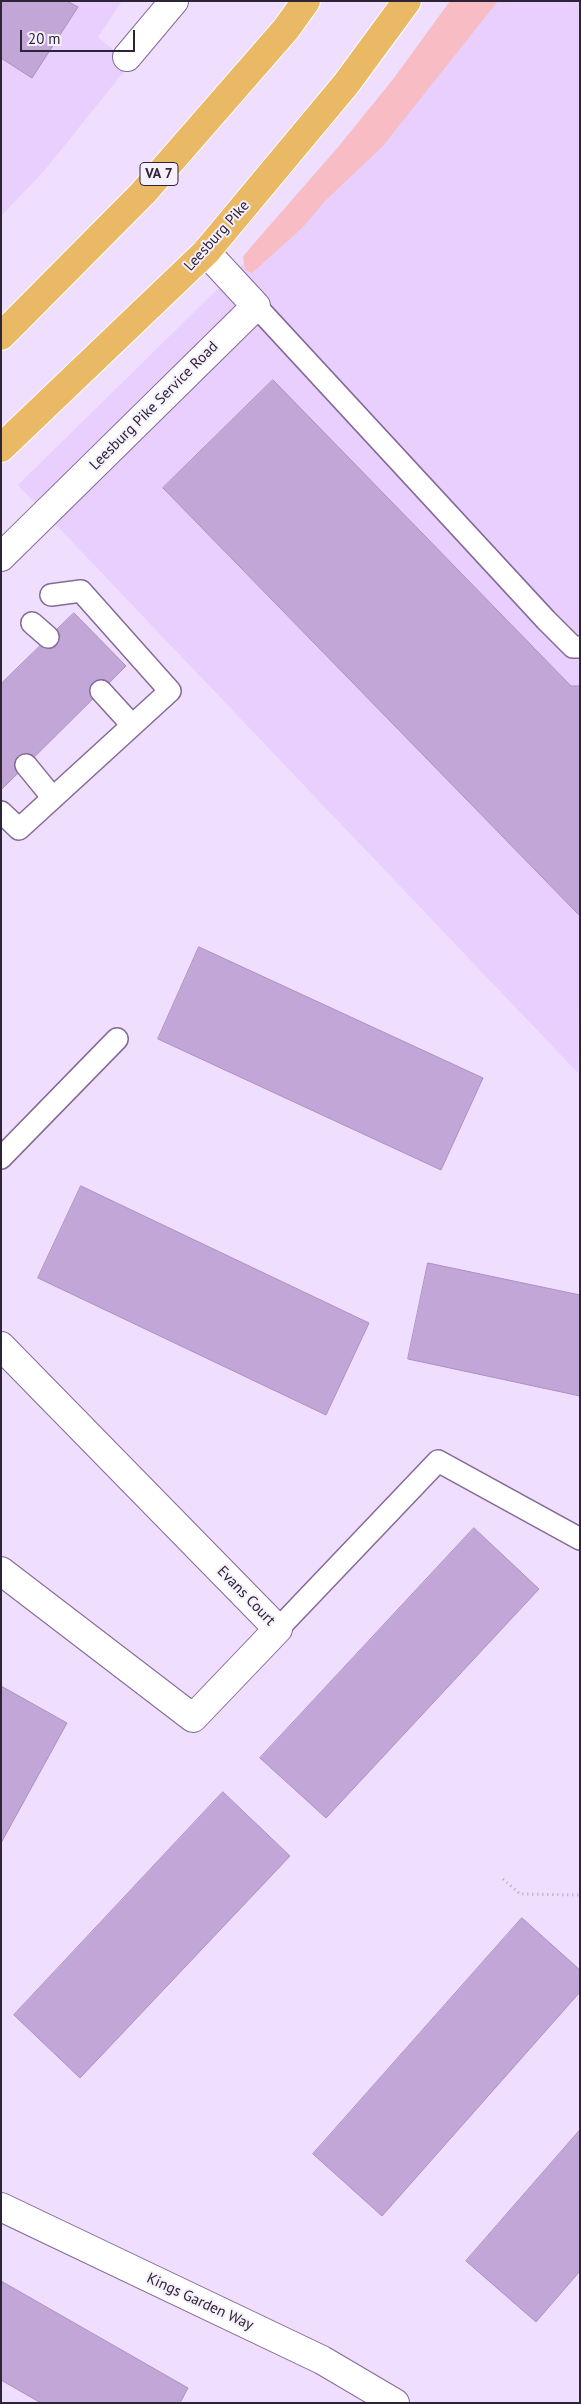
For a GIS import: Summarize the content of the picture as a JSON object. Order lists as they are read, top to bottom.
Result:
{
  "streets": {
    "main road": ["VA 7", "Leesburg Pike"],
    "street": ["Leesburg Pike Service Road", "Evans Court", "Kings Garden Way"]
  },
  "scale_bar": "20 m"
}
